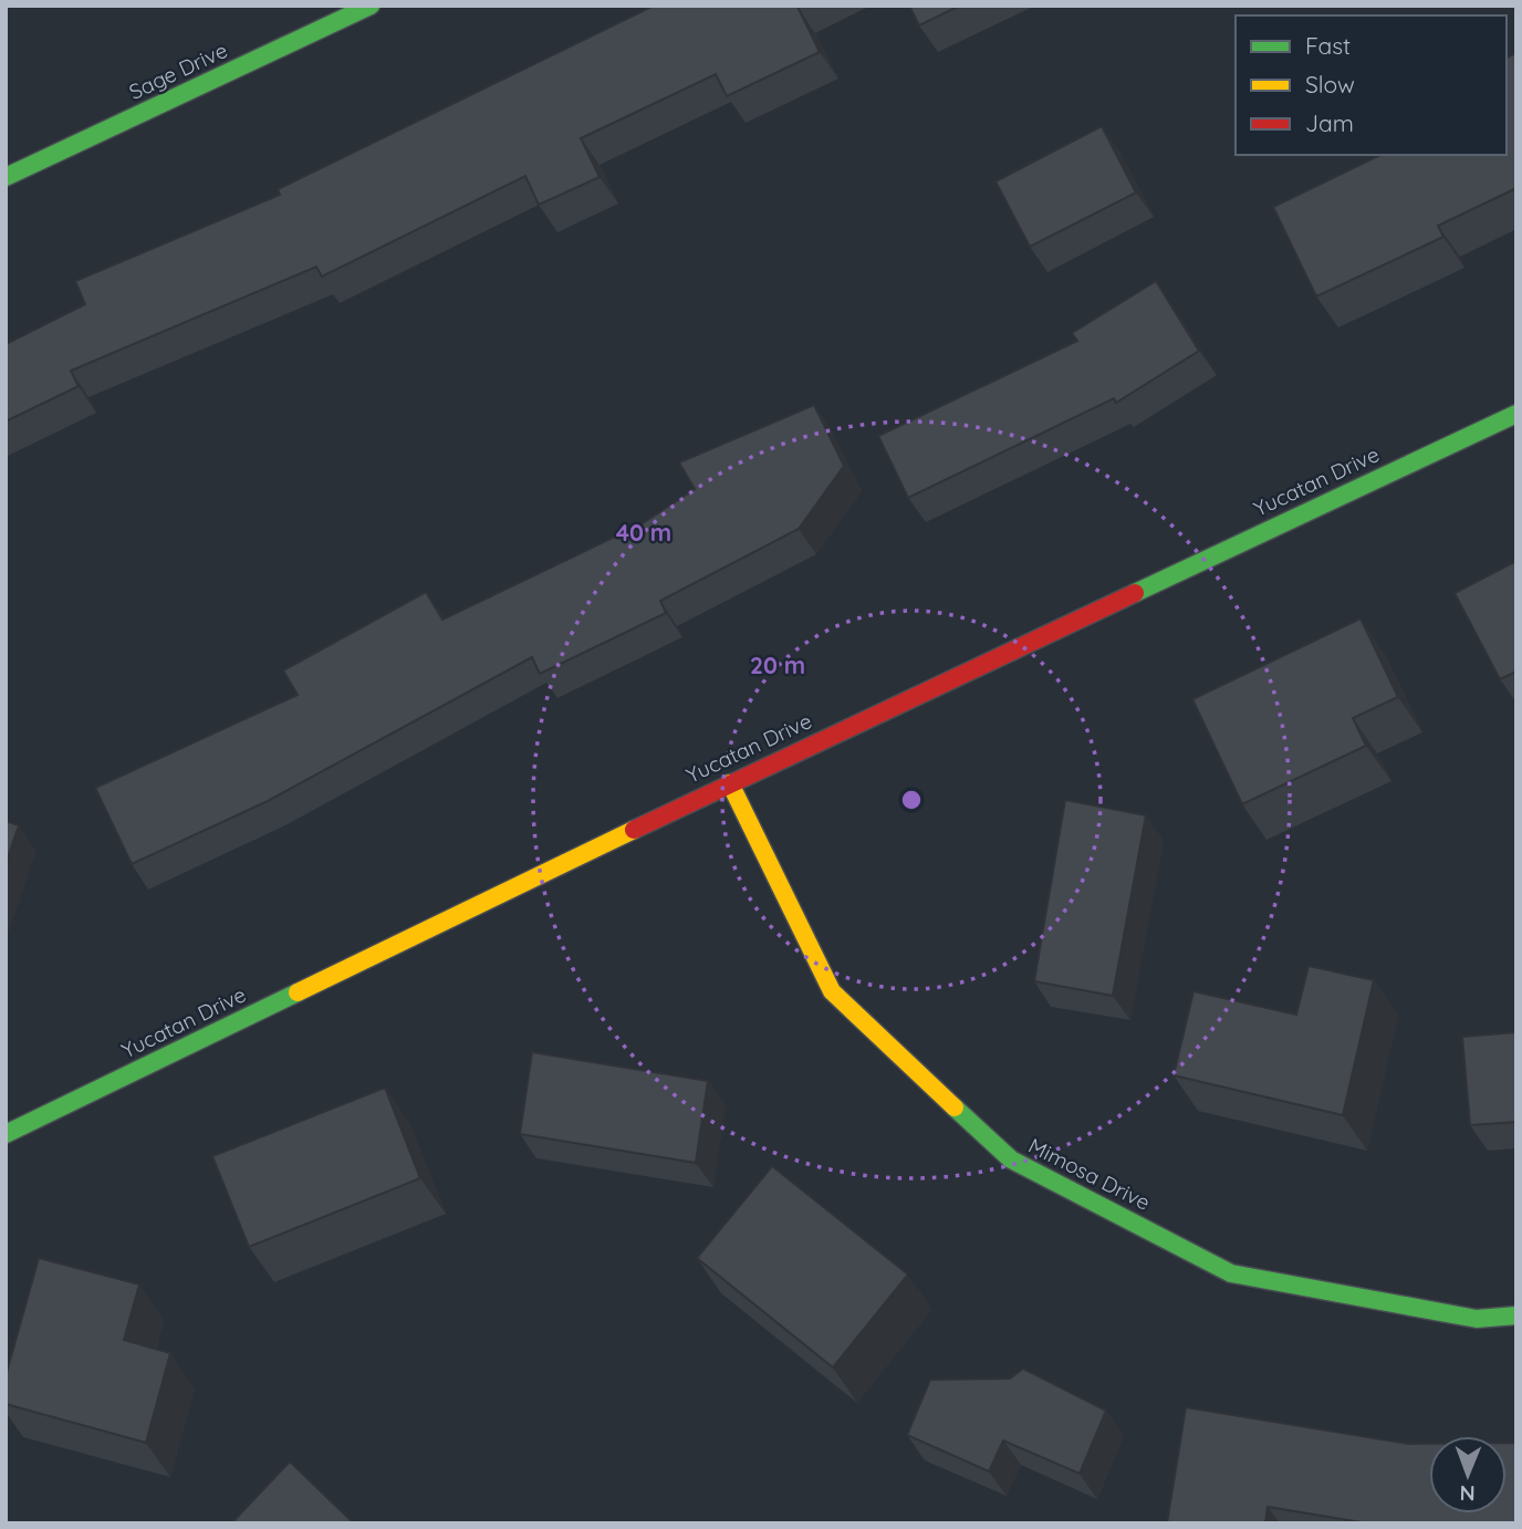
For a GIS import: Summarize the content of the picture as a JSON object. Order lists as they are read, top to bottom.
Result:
{
  "streets": {
    "street": ["Sage Drive", "Yucatan Drive", "Mimosa Drive"]
  },
  "crossings": [
    ["Yucatan Drive", "Mimosa Drive"]
  ],
  "legend": ["Fast", "Slow", "Jam"],
  "north": "bottom",
  "rings": ["40 m", "20 m"]
}
